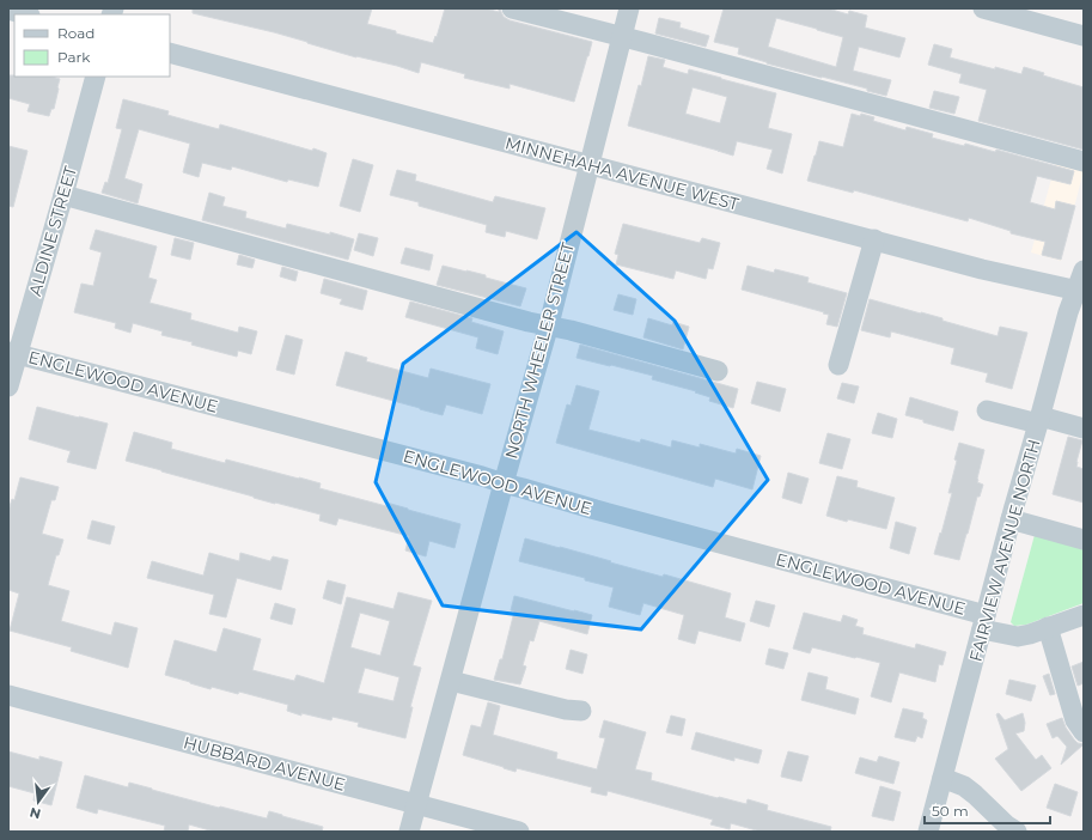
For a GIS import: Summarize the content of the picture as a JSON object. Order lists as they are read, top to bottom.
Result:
{
  "streets": {
    "street": [
      "MINNEHAHA AVENUE WEST",
      "ALDINE STREET",
      "NORTH WHEELER STREET",
      "ENGLEWOOD AVENUE",
      "FAIRVIEW AVENUE NORTH",
      "HUBBARD AVENUE"
    ]
  },
  "crossings": [
    ["MINNEHAHA AVENUE WEST", "NORTH WHEELER STREET"],
    ["MINNEHAHA AVENUE WEST", "FAIRVIEW AVENUE NORTH"],
    ["ALDINE STREET", "ENGLEWOOD AVENUE"],
    ["NORTH WHEELER STREET", "ENGLEWOOD AVENUE"],
    ["NORTH WHEELER STREET", "HUBBARD AVENUE"],
    ["ENGLEWOOD AVENUE", "FAIRVIEW AVENUE NORTH"]
  ],
  "legend": ["Road", "Park"],
  "scale_bar": "50 m",
  "north": "bottom"
}
